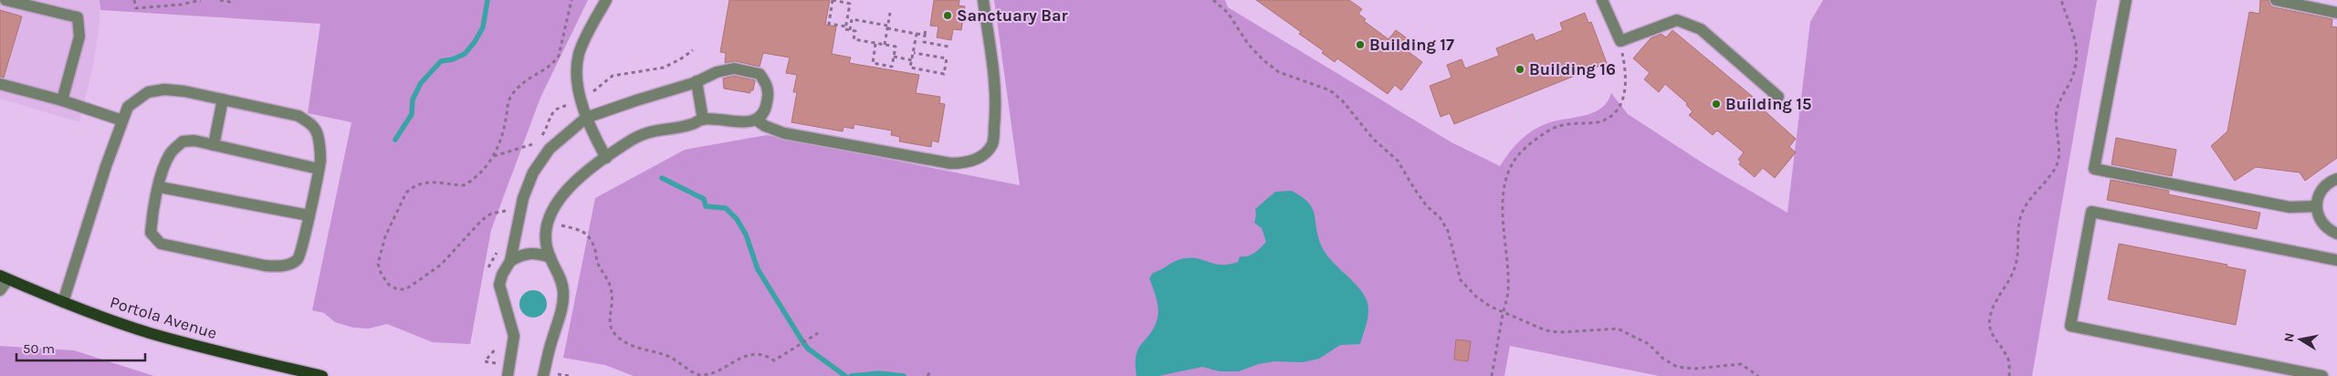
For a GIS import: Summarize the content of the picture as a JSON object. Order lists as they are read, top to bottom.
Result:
{
  "streets": {
    "main road": ["Portola Avenue"]
  },
  "places": [
    "Sanctuary Bar",
    "Building 17",
    "Building 16",
    "Building 15"
  ],
  "scale_bar": "50 m",
  "north": "left"
}
